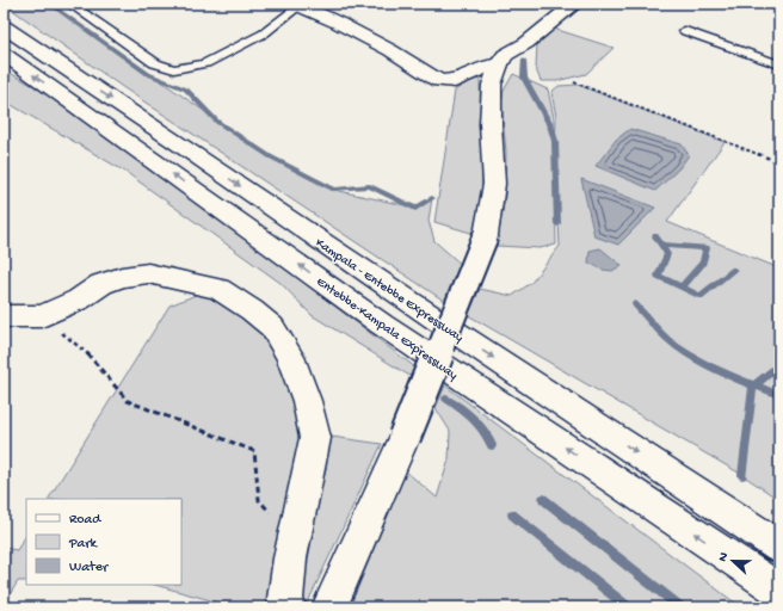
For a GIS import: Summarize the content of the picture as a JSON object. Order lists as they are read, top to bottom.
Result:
{
  "streets": {
    "main road": ["Kampala - Entebbe Expressway", "Entebbe-Kampala Expressway"]
  },
  "one_way": ["Kampala - Entebbe Expressway", "Entebbe-Kampala Expressway"],
  "legend": ["Road", "Park", "Water"],
  "north": "left"
}
